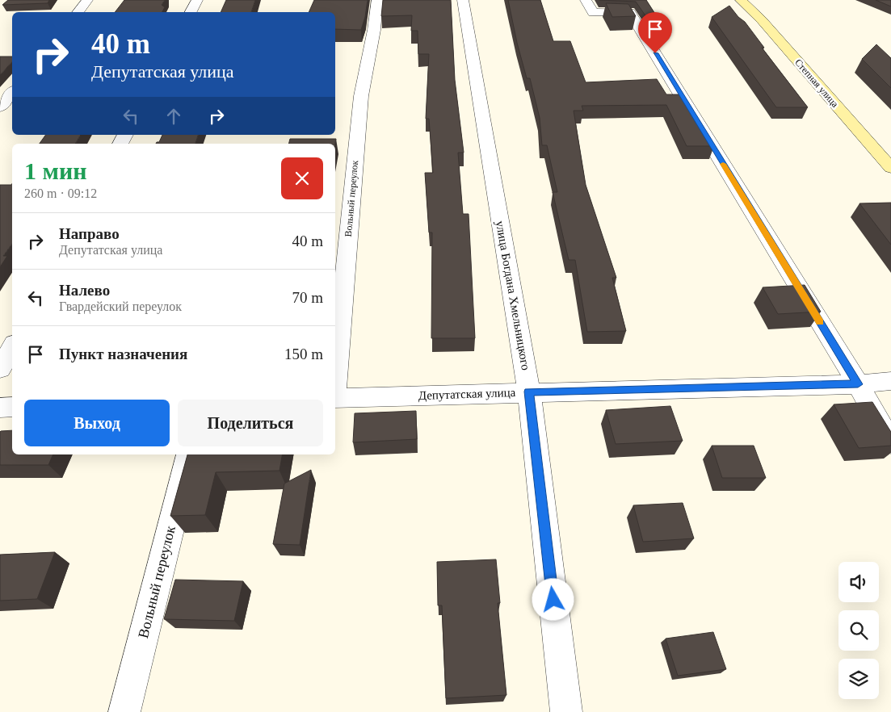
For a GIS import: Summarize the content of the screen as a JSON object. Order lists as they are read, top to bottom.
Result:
{
  "streets": {
    "street": [
      "Степная улица",
      "Вольный переулок",
      "улица Богдана Хмельницкого",
      "Депутатская улица"
    ]
  },
  "crossings": [
    ["улица Богдана Хмельницкого", "Депутатская улица"]
  ],
  "page": {
    "turn": ["40 m", "Депутатская улица"],
    "heading": ["1 мин", "260 m · 09:12"],
    "list": [
      {
        "name": "Направо",
        "note": "Депутатская улица",
        "value": "40 m"
      },
      {
        "name": "Налево",
        "note": "Гвардейский переулок",
        "value": "70 m"
      },
      {
        "name": "Пункт назначения",
        "value": "150 m"
      }
    ],
    "buttons": ["Выход", "Поделиться"]
  }
}
